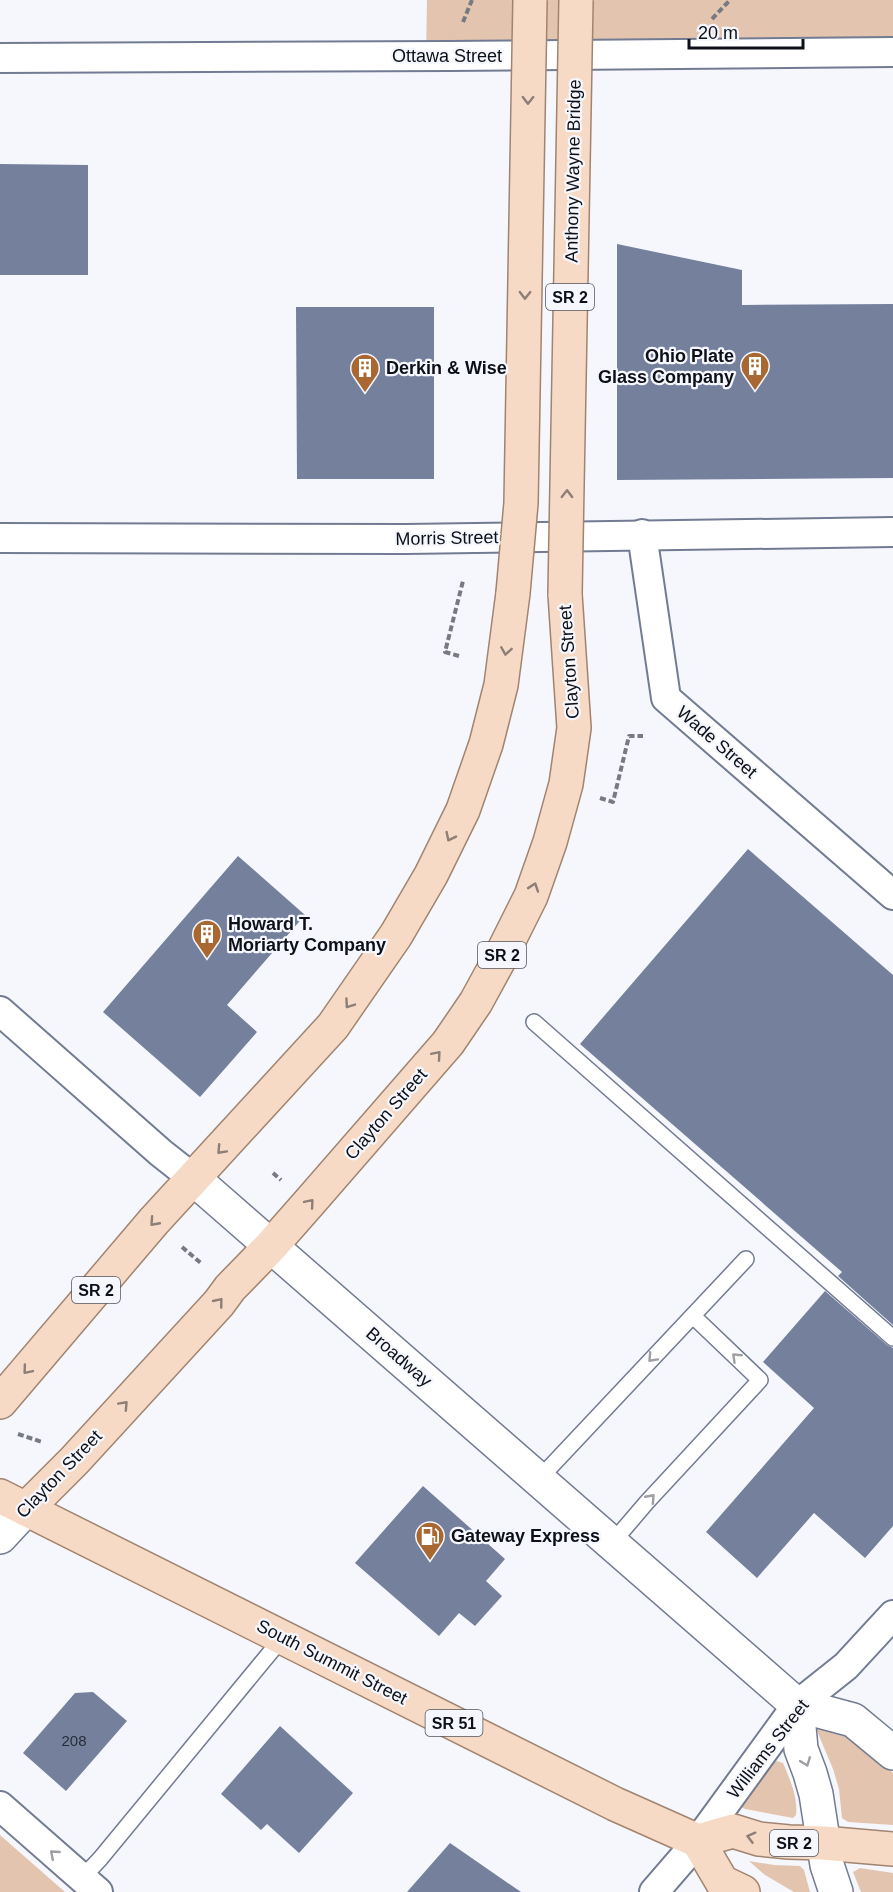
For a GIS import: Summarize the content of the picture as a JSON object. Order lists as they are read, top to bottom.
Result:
{
  "streets": {
    "main road": [
      "Anthony Wayne Bridge",
      "SR 2",
      "Clayton Street",
      "South Summit Street",
      "SR 51"
    ],
    "street": [
      "Ottawa Street",
      "Morris Street",
      "Wade Street",
      "Broadway",
      "Williams Street"
    ]
  },
  "crossings": [
    ["Anthony Wayne Bridge", "Clayton Street"],
    ["SR 2", "Broadway"],
    ["SR 2", "South Summit Street"],
    ["SR 2", "Williams Street"],
    ["Morris Street", "Wade Street"],
    ["Clayton Street", "Broadway"],
    ["Clayton Street", "South Summit Street"],
    ["Broadway", "Williams Street"],
    ["South Summit Street", "Williams Street"]
  ],
  "places": {
    "building": ["Ohio Plate Glass Company", "Derkin & Wise", "Howard T. Moriarty Company"],
    "fuel station": ["Gateway Express"]
  },
  "house_numbers": ["208"],
  "scale_bar": "20 m"
}
